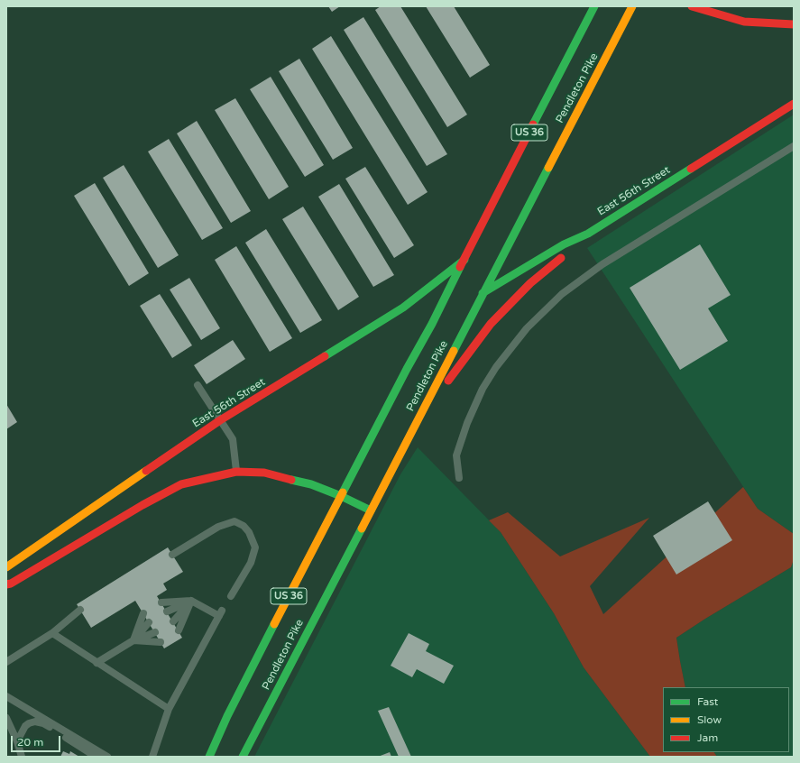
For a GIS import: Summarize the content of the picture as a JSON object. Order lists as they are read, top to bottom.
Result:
{
  "streets": {
    "main road": ["Pendleton Pike", "US 36", "East 56th Street"]
  },
  "crossings": [
    ["Pendleton Pike", "East 56th Street"]
  ],
  "legend": ["Fast", "Slow", "Jam"],
  "scale_bar": "20 m"
}
